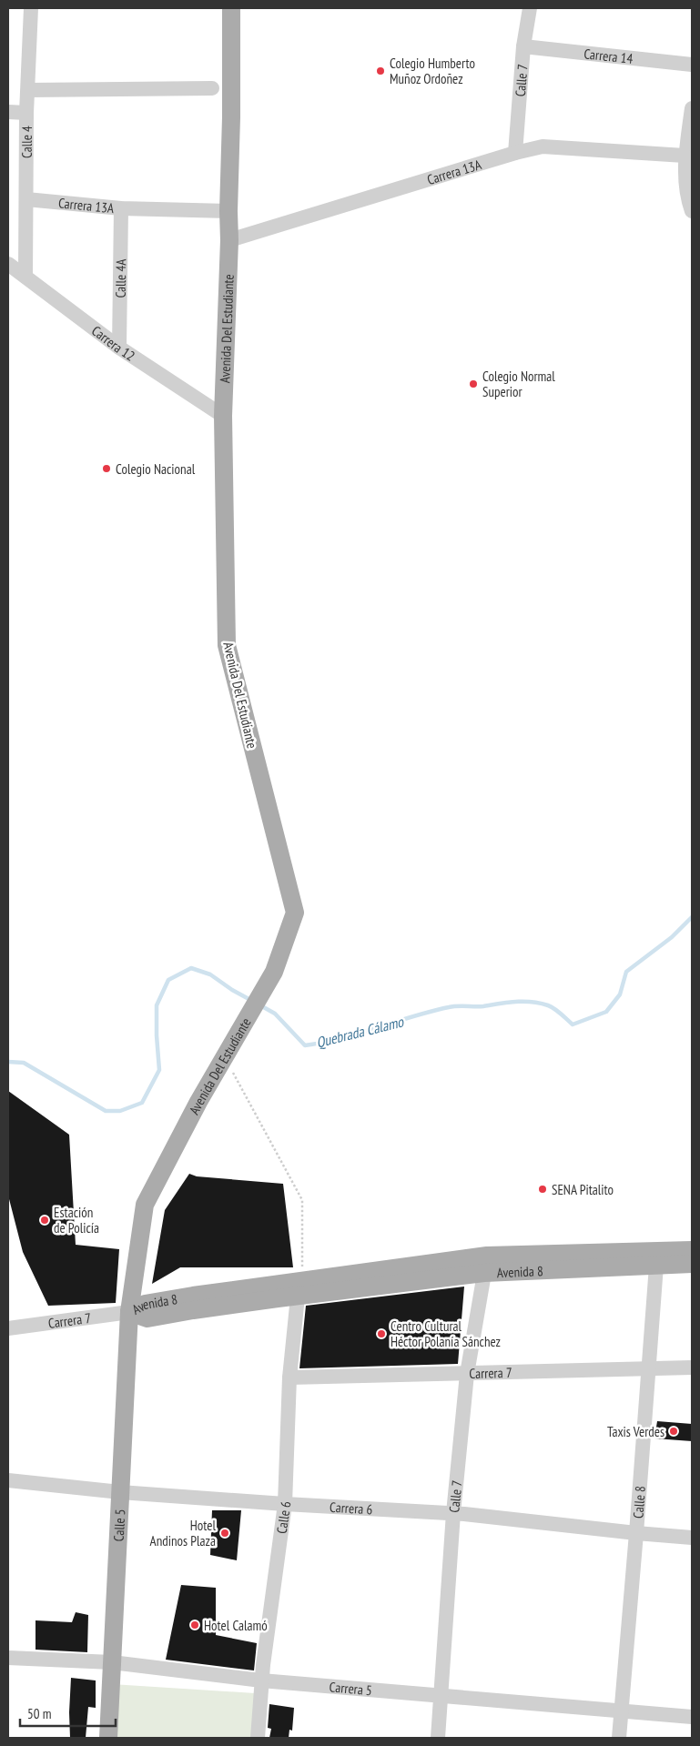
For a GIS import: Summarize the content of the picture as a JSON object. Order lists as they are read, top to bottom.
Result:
{
  "streets": {
    "main road": ["Avenida Del Estudiante", "Avenida 8", "Calle 5"],
    "street": [
      "Carrera 14",
      "Calle 7",
      "Calle 4",
      "Carrera 13A",
      "Calle 4A",
      "Carrera 12",
      "Carrera 7",
      "Calle 8",
      "Carrera 6",
      "Calle 6",
      "Carrera 5"
    ]
  },
  "crossings": [
    ["Carrera 14", "Calle 7"],
    ["Calle 7", "Carrera 13A"],
    ["Calle 7", "Avenida 8"],
    ["Calle 7", "Carrera 7"],
    ["Calle 7", "Carrera 6"],
    ["Calle 7", "Carrera 5"],
    ["Calle 4", "Carrera 13A"],
    ["Calle 4", "Carrera 12"],
    ["Carrera 13A", "Calle 4A"],
    ["Carrera 13A", "Avenida Del Estudiante"],
    ["Calle 4A", "Carrera 12"],
    ["Avenida Del Estudiante", "Carrera 12"],
    ["Avenida Del Estudiante", "Avenida 8"],
    ["Avenida Del Estudiante", "Carrera 7"],
    ["Avenida Del Estudiante", "Calle 5"],
    ["Avenida 8", "Carrera 7"],
    ["Avenida 8", "Calle 8"],
    ["Avenida 8", "Calle 6"],
    ["Avenida 8", "Calle 5"],
    ["Carrera 7", "Calle 8"],
    ["Carrera 7", "Calle 6"],
    ["Carrera 7", "Calle 5"],
    ["Calle 8", "Carrera 6"],
    ["Calle 8", "Carrera 5"],
    ["Carrera 6", "Calle 6"],
    ["Carrera 6", "Calle 5"],
    ["Calle 6", "Carrera 5"],
    ["Calle 5", "Carrera 5"]
  ],
  "water": ["Quebrada Cálamo"],
  "places": [
    "Colegio Humberto Muñoz Ordoñez",
    "Colegio Normal Superior",
    "Colegio Nacional",
    "SENA Pitalito",
    "Estación de Policía",
    "Centro Cultural Héctor Polanía Sánchez",
    "Taxis Verdes",
    "Hotel Andinos Plaza",
    "Hotel Calamó"
  ],
  "scale_bar": "50 m"
}
